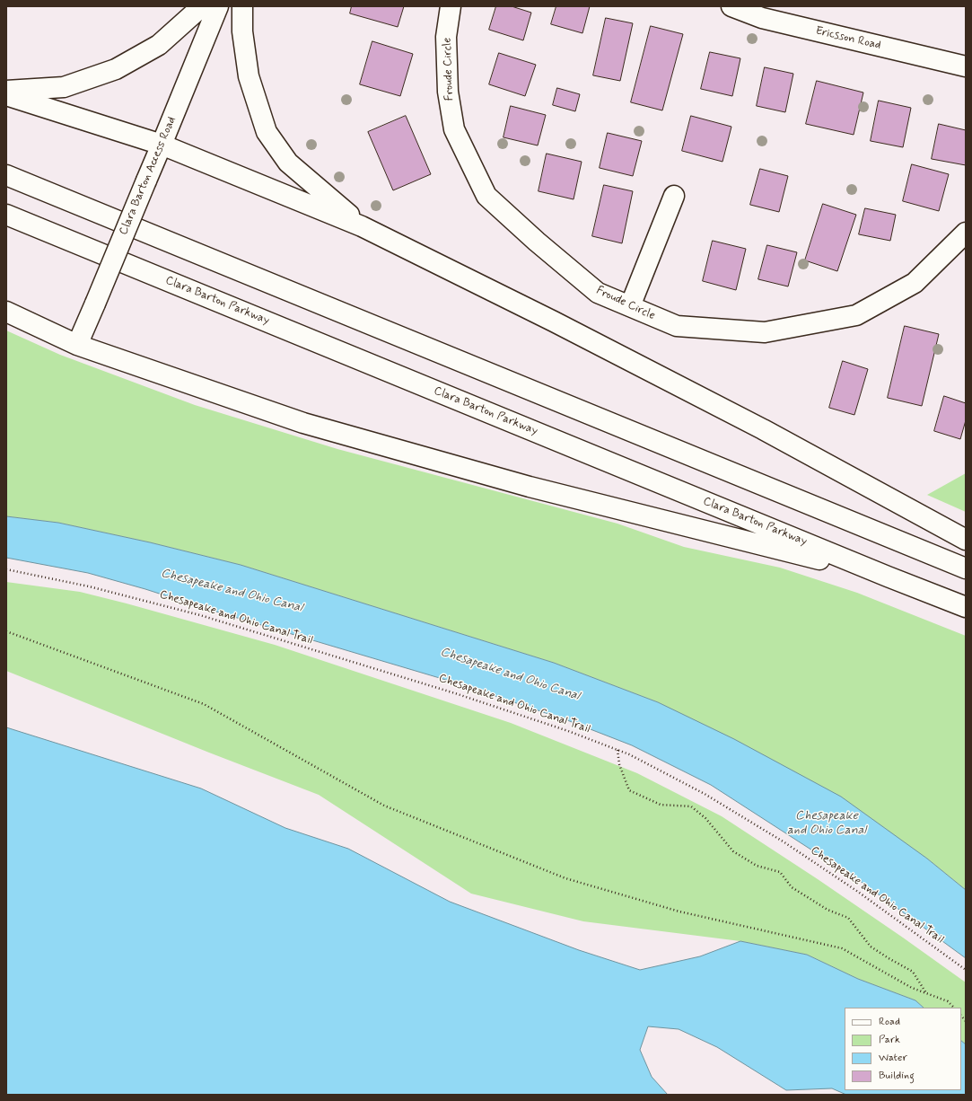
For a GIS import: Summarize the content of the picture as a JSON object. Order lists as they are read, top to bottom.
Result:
{
  "streets": {
    "main road": [
      "Ericsson Road",
      "Froude Circle",
      "Clara Barton Access Road",
      "Clara Barton Parkway"
    ],
    "path": ["Chesapeake and Ohio Canal Trail"]
  },
  "water": ["Chesapeake and Ohio Canal"],
  "legend": [
    "Road",
    "Park",
    "Water",
    "Building"
  ]
}
